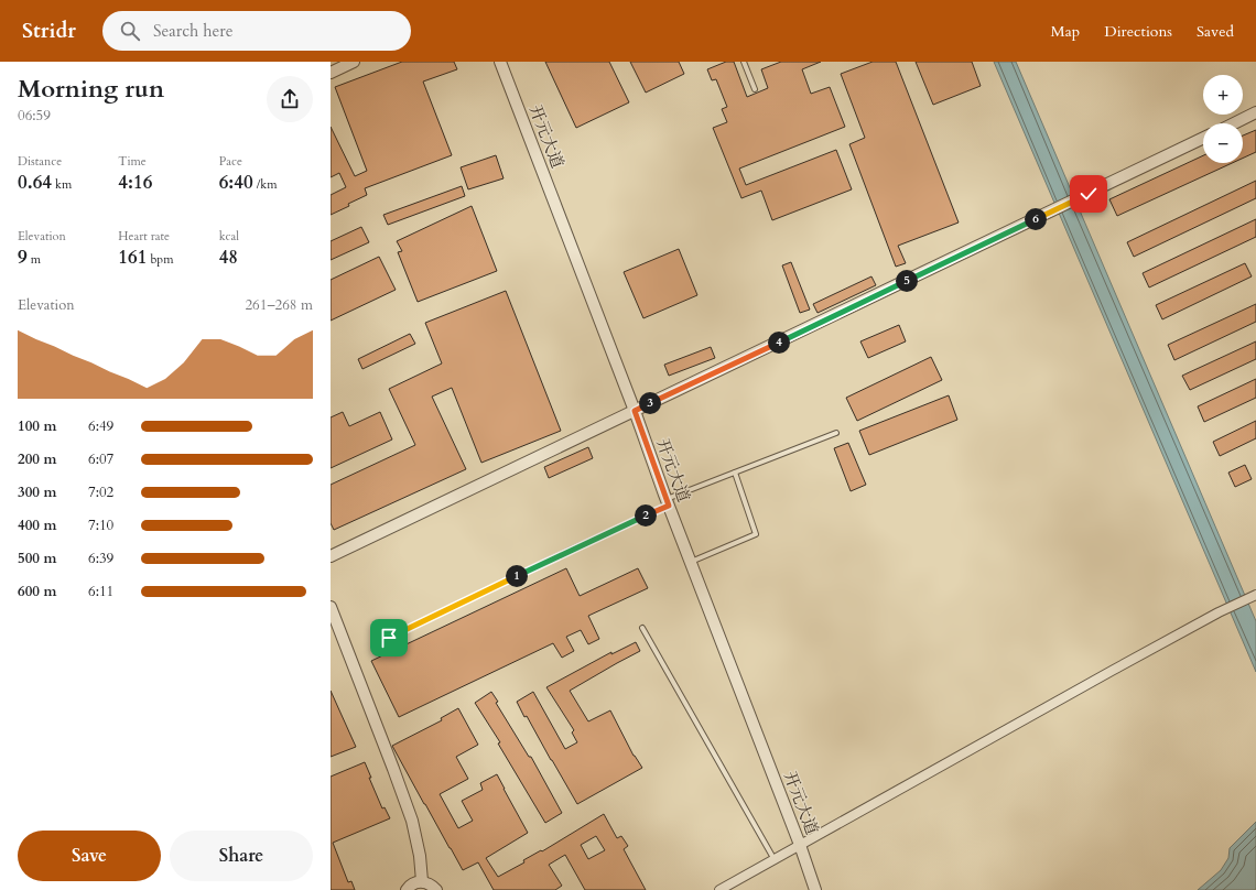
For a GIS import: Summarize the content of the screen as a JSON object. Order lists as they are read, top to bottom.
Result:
{
  "streets": {
    "street": ["开元大道"]
  },
  "page": {
    "header": "Stridr",
    "search": "Search here",
    "nav": ["Map", "Directions", "Saved"],
    "heading": ["Morning run", "06:59"],
    "map_buttons": ["+", "−"],
    "stats": [
      ["Distance", "0.64 km"],
      ["Time", "4:16"],
      ["Pace", "6:40 /km"],
      ["Elevation", "9 m"],
      ["Heart rate", "161 bpm"],
      ["kcal", "48"]
    ],
    "pins": [
      "6",
      "5",
      "4",
      "3",
      "2",
      "1"
    ],
    "chart": ["Elevation", "261–268 m"],
    "list": [
      {
        "name": "100 m",
        "note": "6:49"
      },
      {
        "name": "200 m",
        "note": "6:07"
      },
      {
        "name": "300 m",
        "note": "7:02"
      },
      {
        "name": "400 m",
        "note": "7:10"
      },
      {
        "name": "500 m",
        "note": "6:39"
      },
      {
        "name": "600 m",
        "note": "6:11"
      }
    ],
    "buttons": ["Save", "Share"]
  }
}
